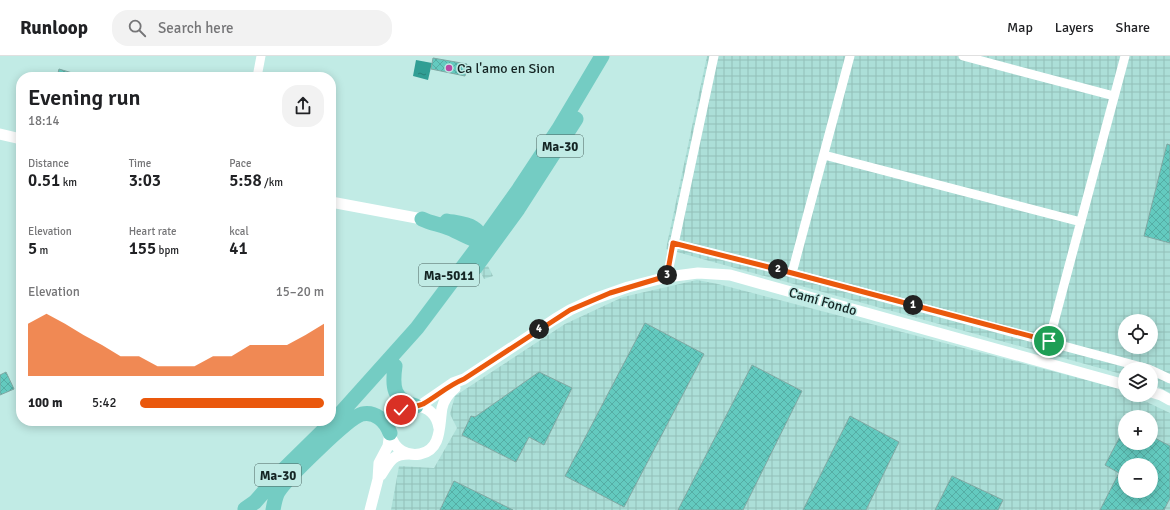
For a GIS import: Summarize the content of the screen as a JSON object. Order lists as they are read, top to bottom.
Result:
{
  "streets": {
    "highway": ["Ma-30", "Ma-5011"],
    "street": ["Camí Fondo"]
  },
  "crossings": [
    ["Ma-30", "Ma-5011"]
  ],
  "places": ["Ca l'amo en Sion"],
  "page": {
    "header": "Runloop",
    "search": "Search here",
    "nav": ["Map", "Layers", "Share"],
    "heading": ["Evening run", "18:14"],
    "stats": [
      ["Distance", "0.51 km"],
      ["Time", "3:03"],
      ["Pace", "5:58 /km"],
      ["Elevation", "5 m"],
      ["Heart rate", "155 bpm"],
      ["kcal", "41"]
    ],
    "pins": [
      "2",
      "3",
      "1",
      "4"
    ],
    "chart": ["Elevation", "15–20 m"],
    "map_buttons": ["+", "−"],
    "list": [
      {
        "name": "100 m",
        "note": "5:42"
      }
    ]
  }
}
